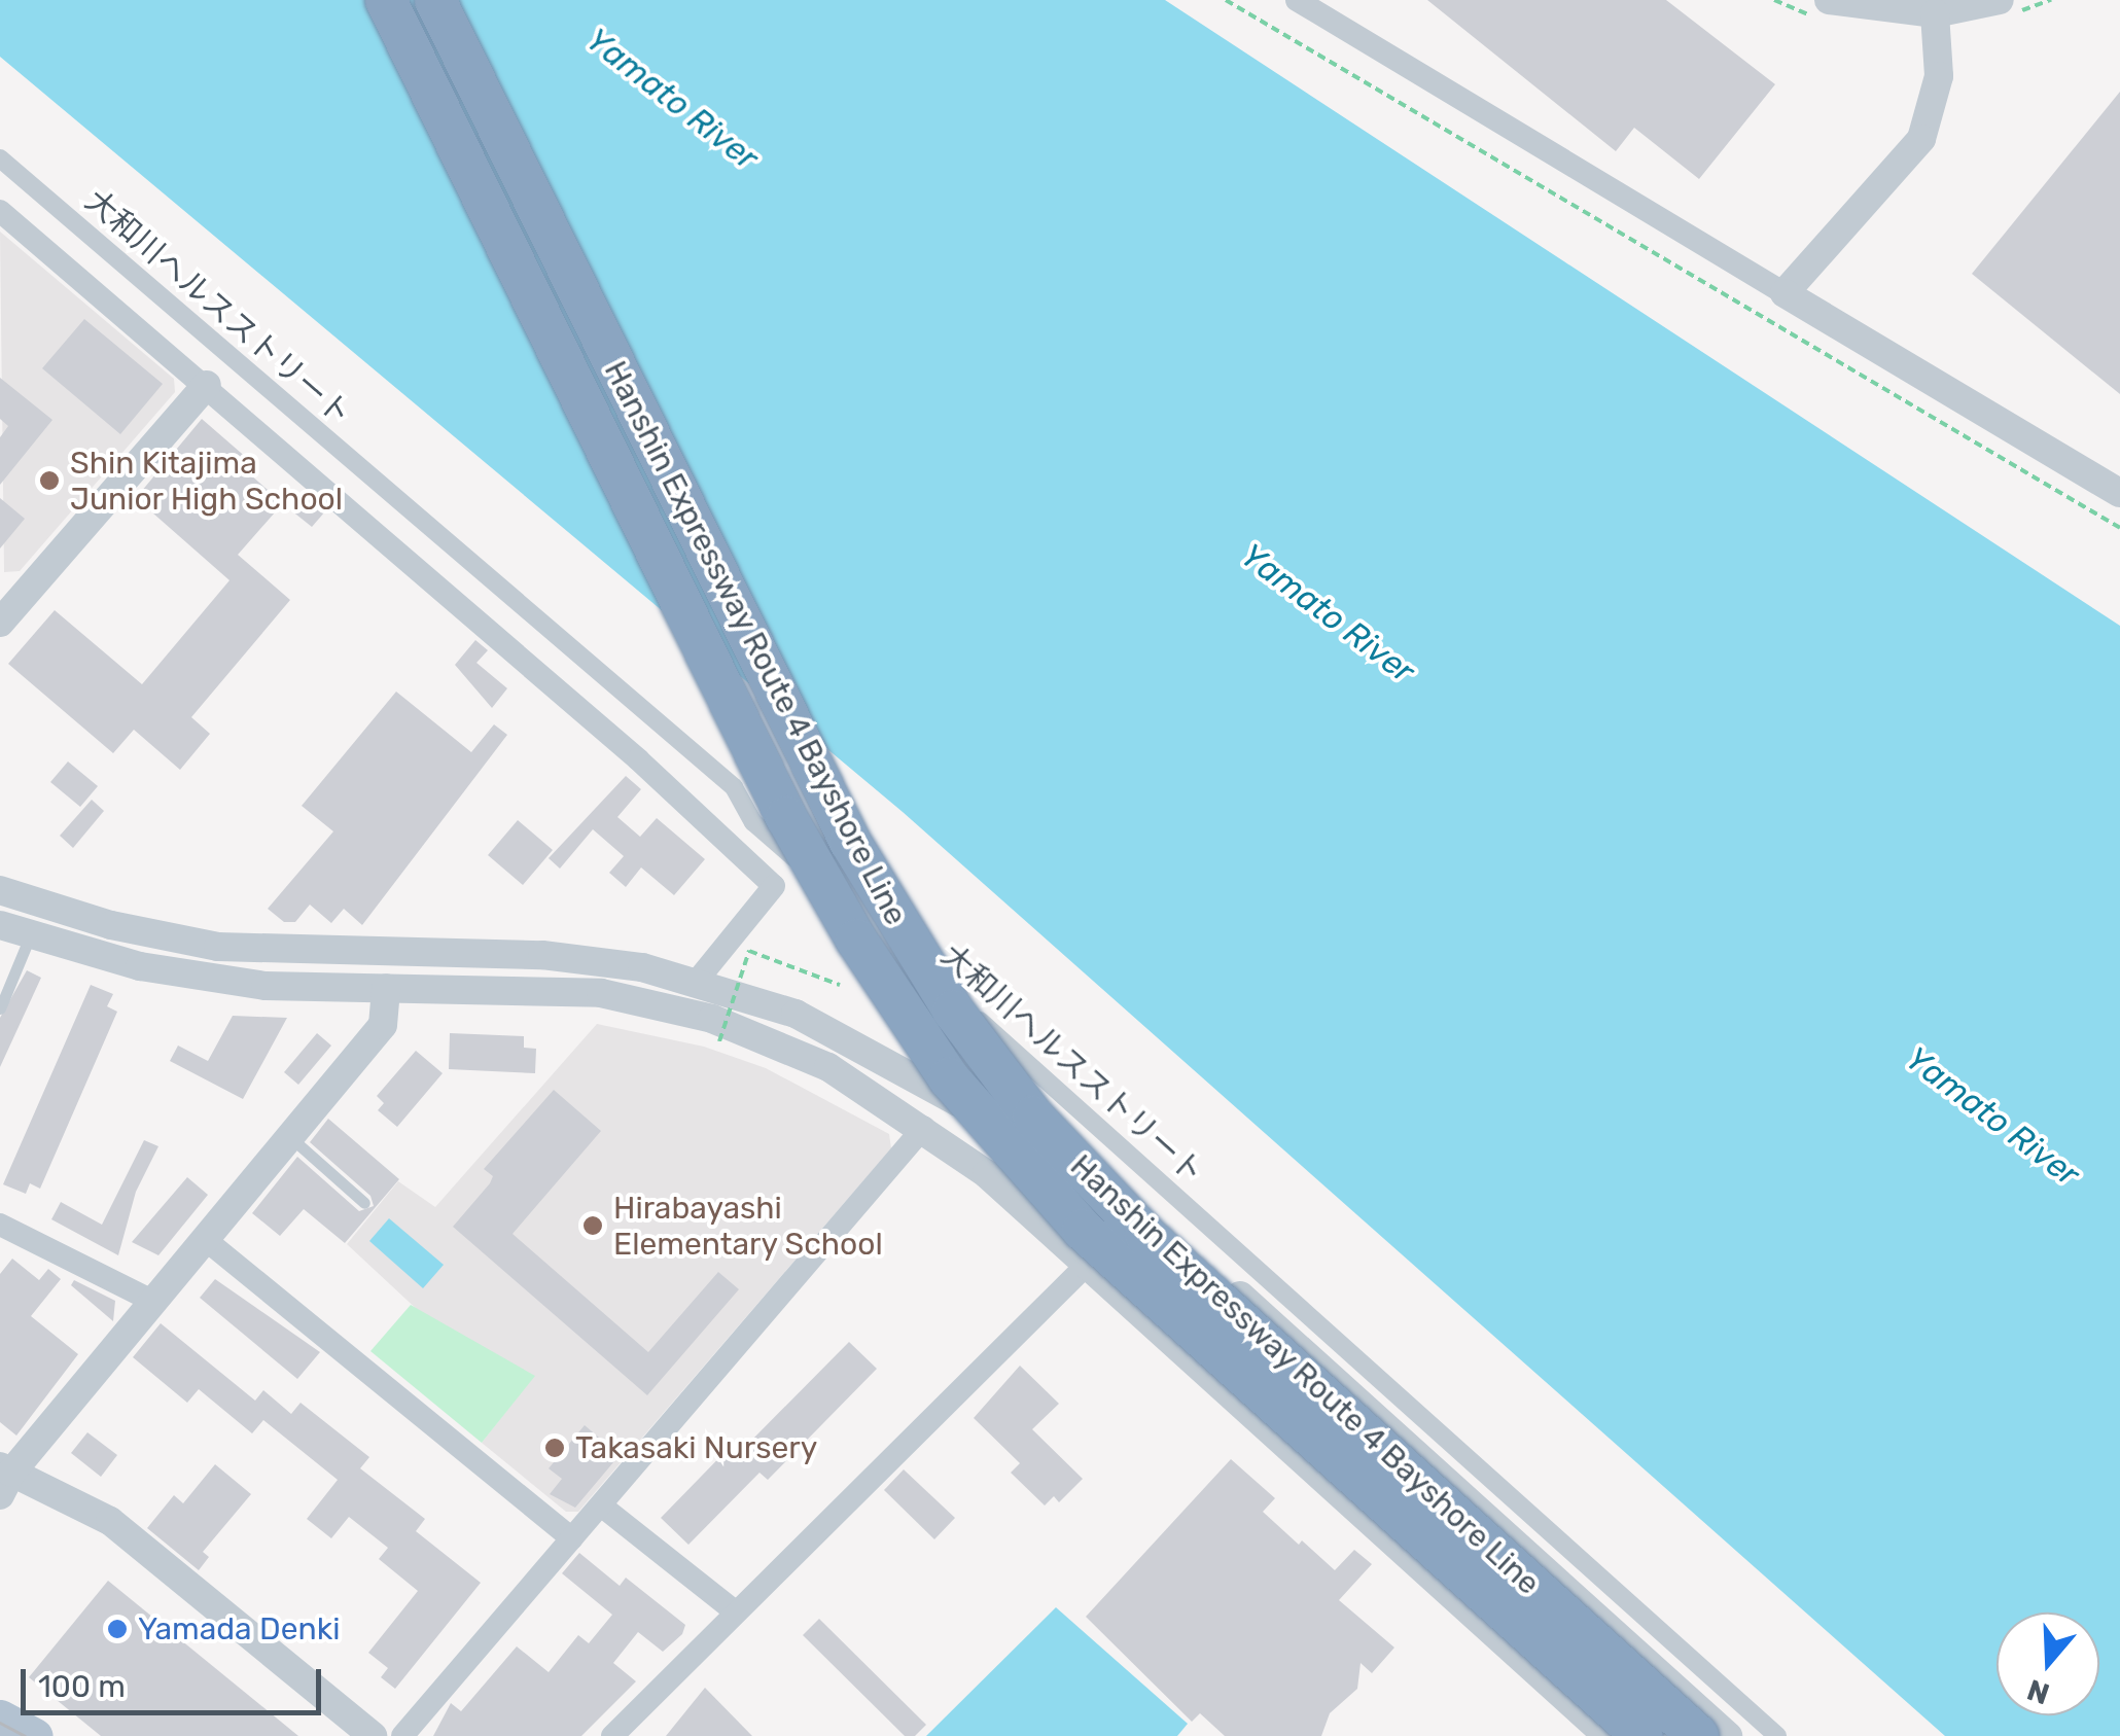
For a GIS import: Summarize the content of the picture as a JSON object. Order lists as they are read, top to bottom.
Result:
{
  "streets": {
    "highway": ["Hanshin Expressway Route 4 Bayshore Line"],
    "street": ["大和川ヘルスストリート"]
  },
  "water": ["Yamato River"],
  "places": [
    "Shin Kitajima Junior High School",
    "Hirabayashi Elementary School",
    "Takasaki Nursery",
    "Yamada Denki"
  ],
  "scale_bar": "100 m",
  "north": "bottom"
}
